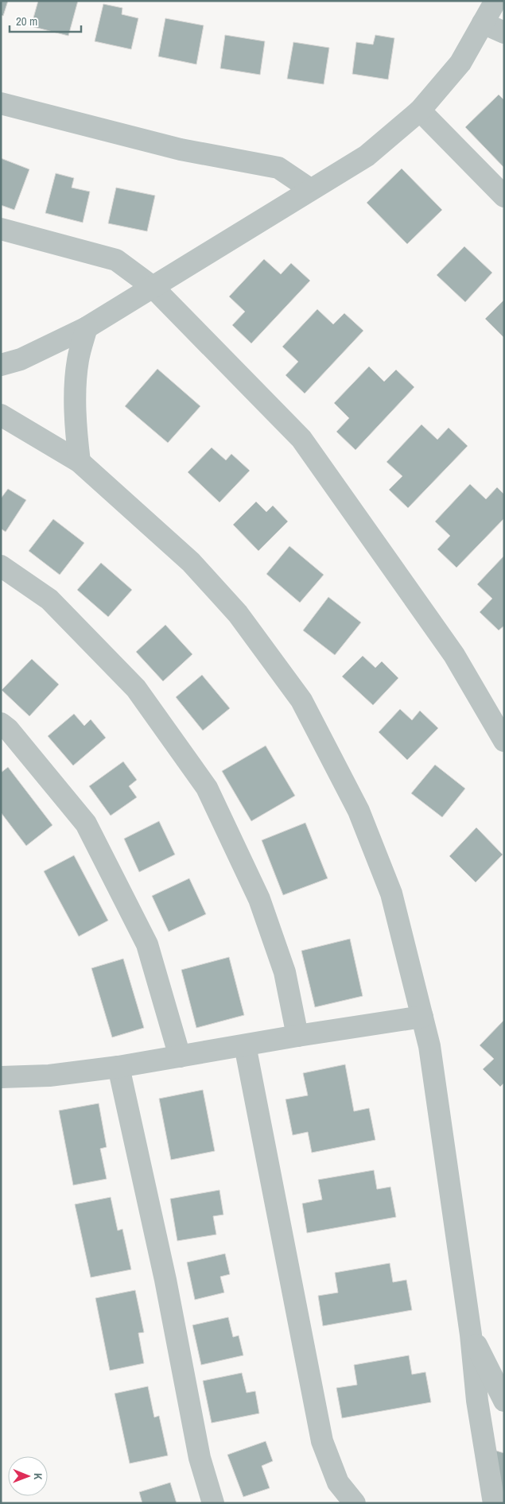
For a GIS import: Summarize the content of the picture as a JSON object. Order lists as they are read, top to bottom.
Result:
{
  "scale_bar": "20 m",
  "north": "right"
}
